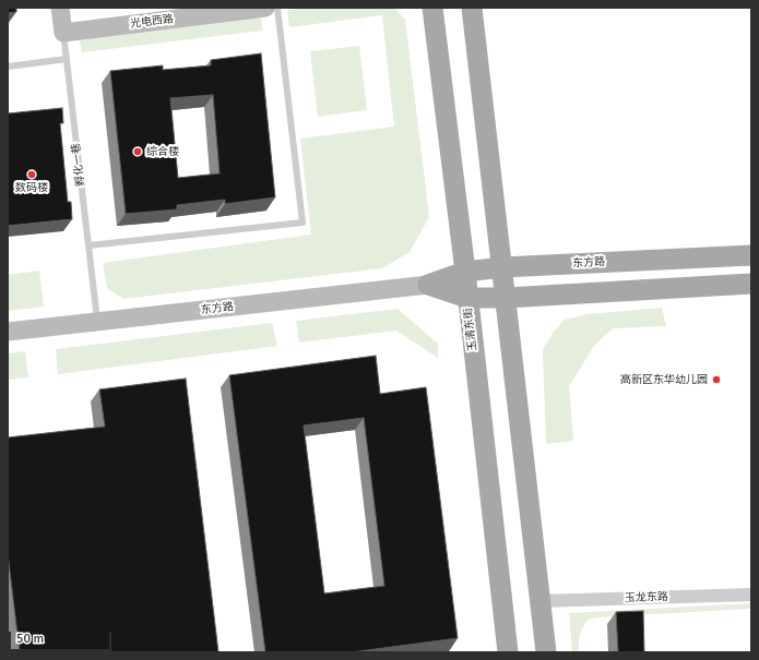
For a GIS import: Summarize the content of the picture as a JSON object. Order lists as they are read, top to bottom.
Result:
{
  "streets": {
    "main road": ["东方路", "玉清东街"],
    "street": ["光电西路", "孵化一巷", "玉龙东路"]
  },
  "crossings": [
    ["光电西路", "孵化一巷"],
    ["孵化一巷", "东方路"],
    ["东方路", "玉清东街"]
  ],
  "places": ["综合楼", "数码楼", "高新区东华幼儿园"],
  "scale_bar": "50 m"
}
